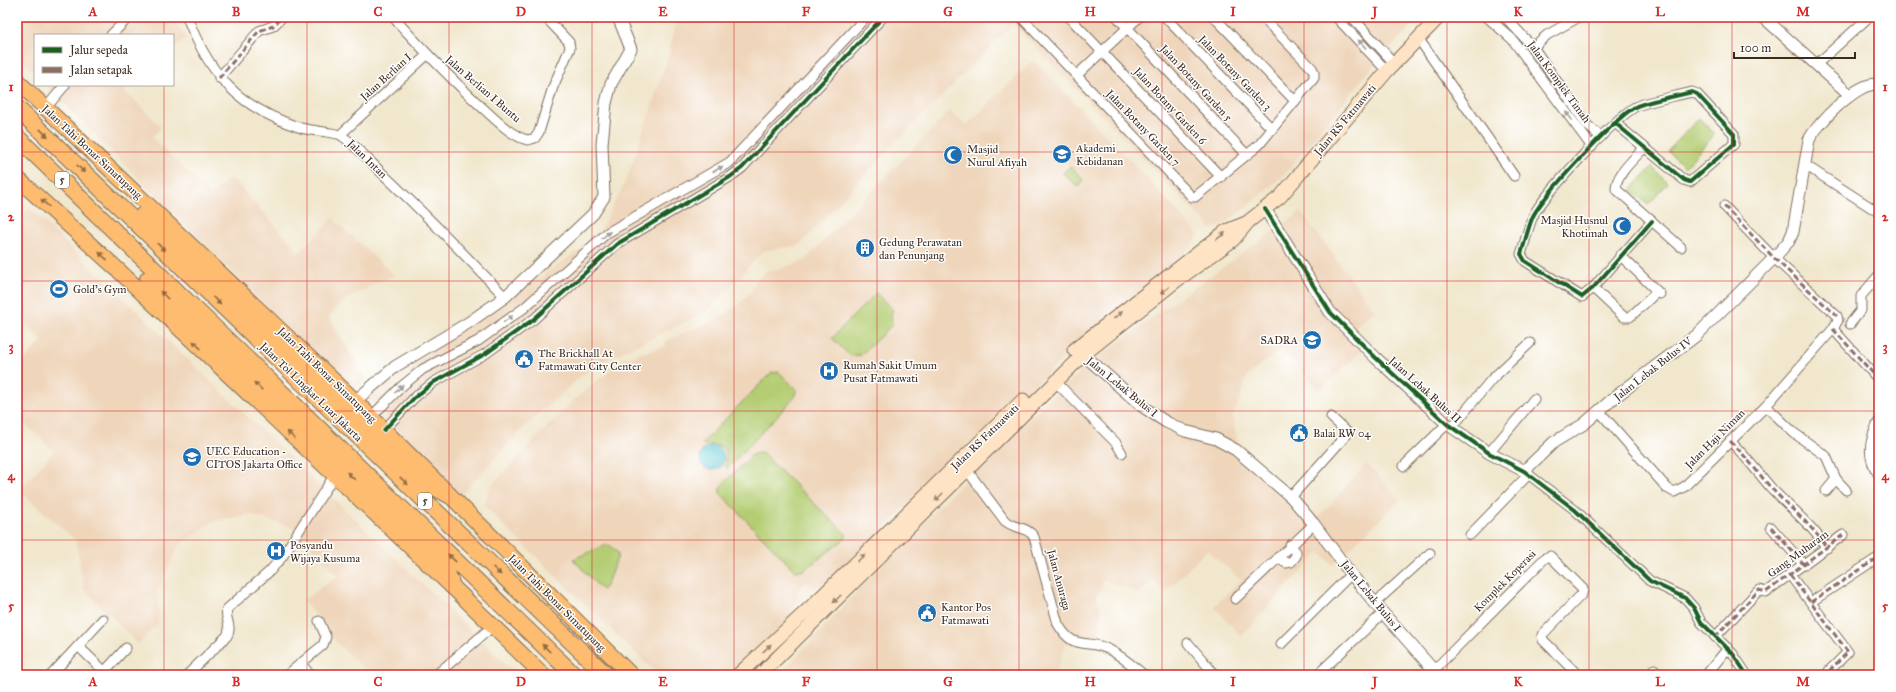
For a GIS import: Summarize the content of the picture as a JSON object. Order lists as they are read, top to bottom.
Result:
{
  "streets": {
    "highway": ["Jalan Tahi Bonar Simatupang", "5", "Jalan Tol Lingkar Luar Jakarta"],
    "main road": ["Jalan RS Fatmawati"],
    "street": [
      "Jalan Botany Garden 3",
      "Jalan Berlian I",
      "Jalan Komplek Timah",
      "Jalan Botany Garden 5",
      "Jalan Berlian I Buntu",
      "Jalan Botany Garden 6",
      "Jalan Botany Garden 7",
      "Jalan Intan",
      "Jalan Lebak Bulus IV",
      "Jalan Lebak Bulus I",
      "Jalan Lebak Bulus II",
      "Jalan Haji Niman",
      "Gang Muharam",
      "Jalan Anuraga",
      "Komplek Koperasi"
    ]
  },
  "crossings": [
    ["Jalan Berlian I", "Jalan Berlian I Buntu"],
    ["Jalan Berlian I", "Jalan Intan"],
    ["Jalan Botany Garden 6", "Jalan Botany Garden 7"],
    ["Jalan RS Fatmawati", "Jalan Lebak Bulus I"],
    ["Jalan RS Fatmawati", "Jalan Lebak Bulus II"],
    ["Jalan RS Fatmawati", "Jalan Anuraga"],
    ["Jalan Lebak Bulus IV", "Jalan Lebak Bulus II"],
    ["Jalan Lebak Bulus IV", "Jalan Haji Niman"],
    ["Jalan Lebak Bulus I", "Komplek Koperasi"],
    ["Jalan Lebak Bulus II", "Gang Muharam"]
  ],
  "places": {
    "school or university": ["Akademi Kebidanan", "SADRA", "UEC Education - CITOS Jakarta Office"],
    "mosque": ["Masjid Nurul Afiyah", "Masjid Husnul Khotimah"],
    "building": ["Gedung Perawatan dan Penunjang"],
    "sports": ["Gold's Gym"],
    "public building": ["The Brickhall At Fatmawati City Center", "Balai RW 04", "Kantor Pos Fatmawati"],
    "hospital": ["Rumah Sakit Umum Pusat Fatmawati", "Posyandu Wijaya Kusuma"]
  },
  "legend": ["Jalur sepeda", "Jalan setapak"],
  "scale_bar": "100 m",
  "grid": {
    "columns": [
      "A",
      "B",
      "C",
      "D",
      "E",
      "F",
      "G",
      "H",
      "I",
      "J",
      "K",
      "L",
      "M"
    ],
    "rows": [
      "1",
      "2",
      "3",
      "4",
      "5"
    ]
  }
}
